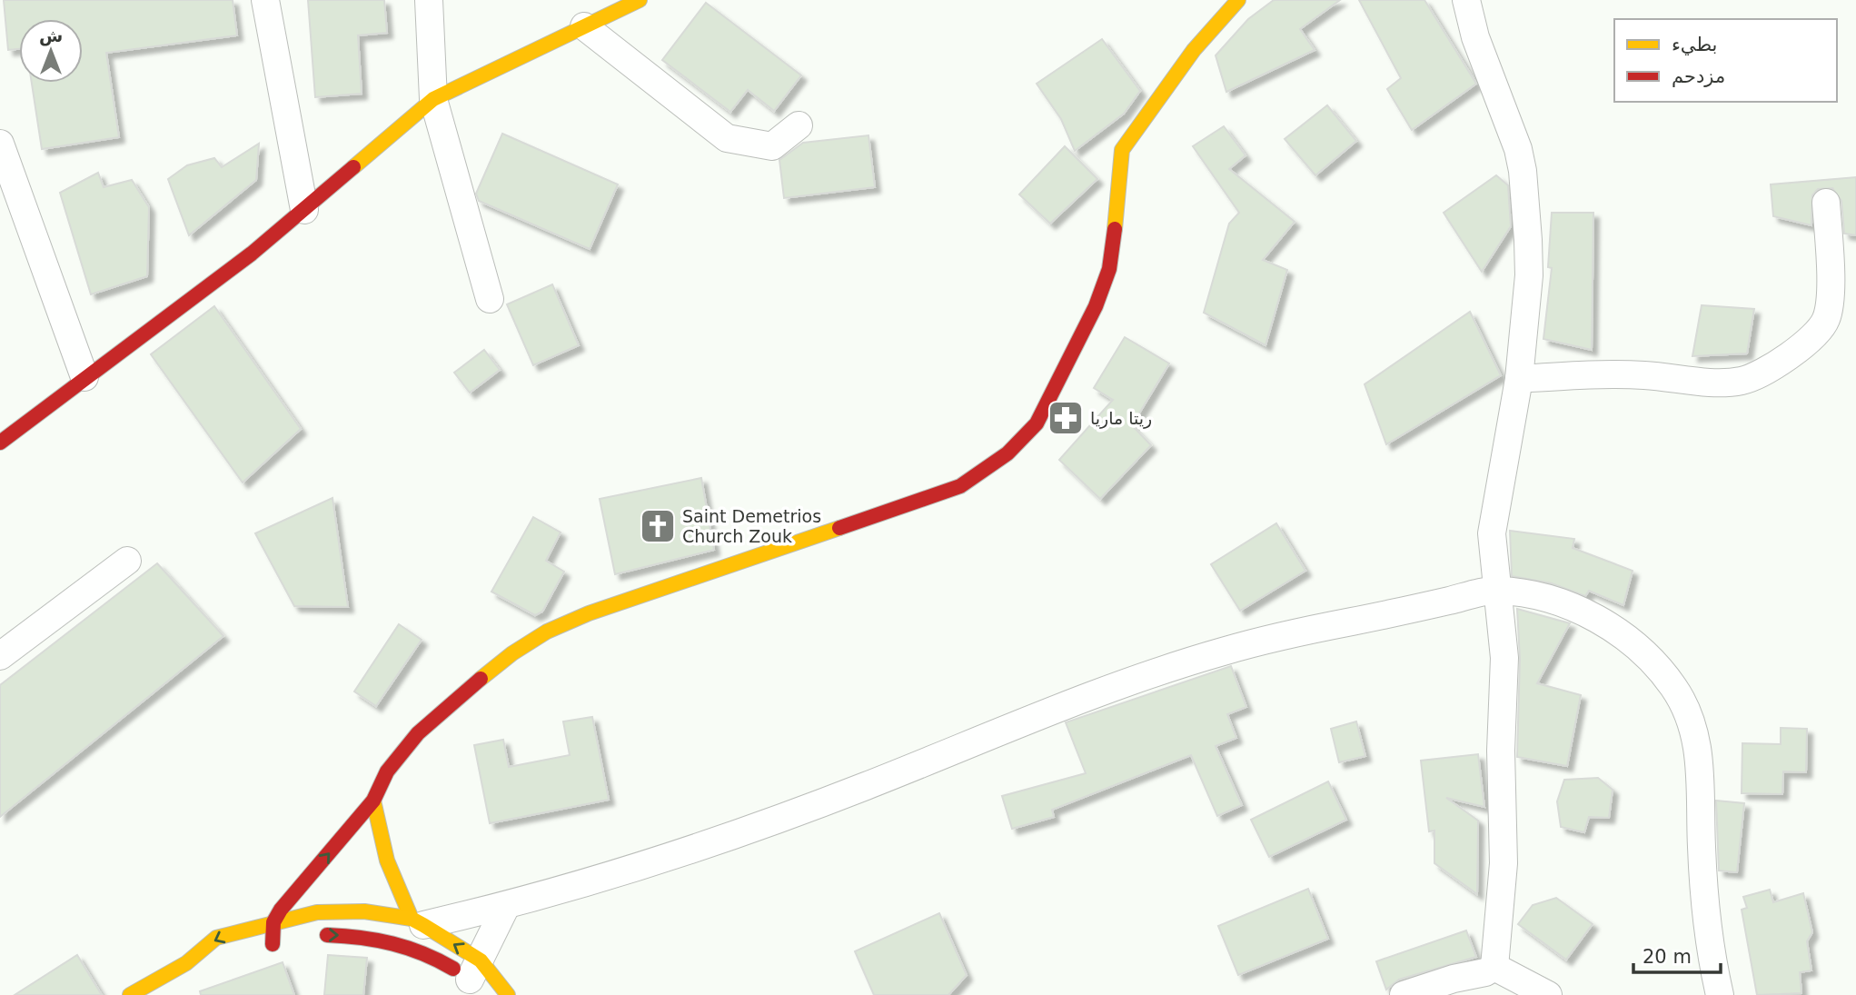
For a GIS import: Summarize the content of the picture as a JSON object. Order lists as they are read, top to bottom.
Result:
{
  "places": {
    "pharmacy": ["ريتا ماريا"],
    "church": ["Saint Demetrios Church Zouk"]
  },
  "legend": ["بطيء", "مزدحم"],
  "scale_bar": "20 m",
  "north": "top"
}
